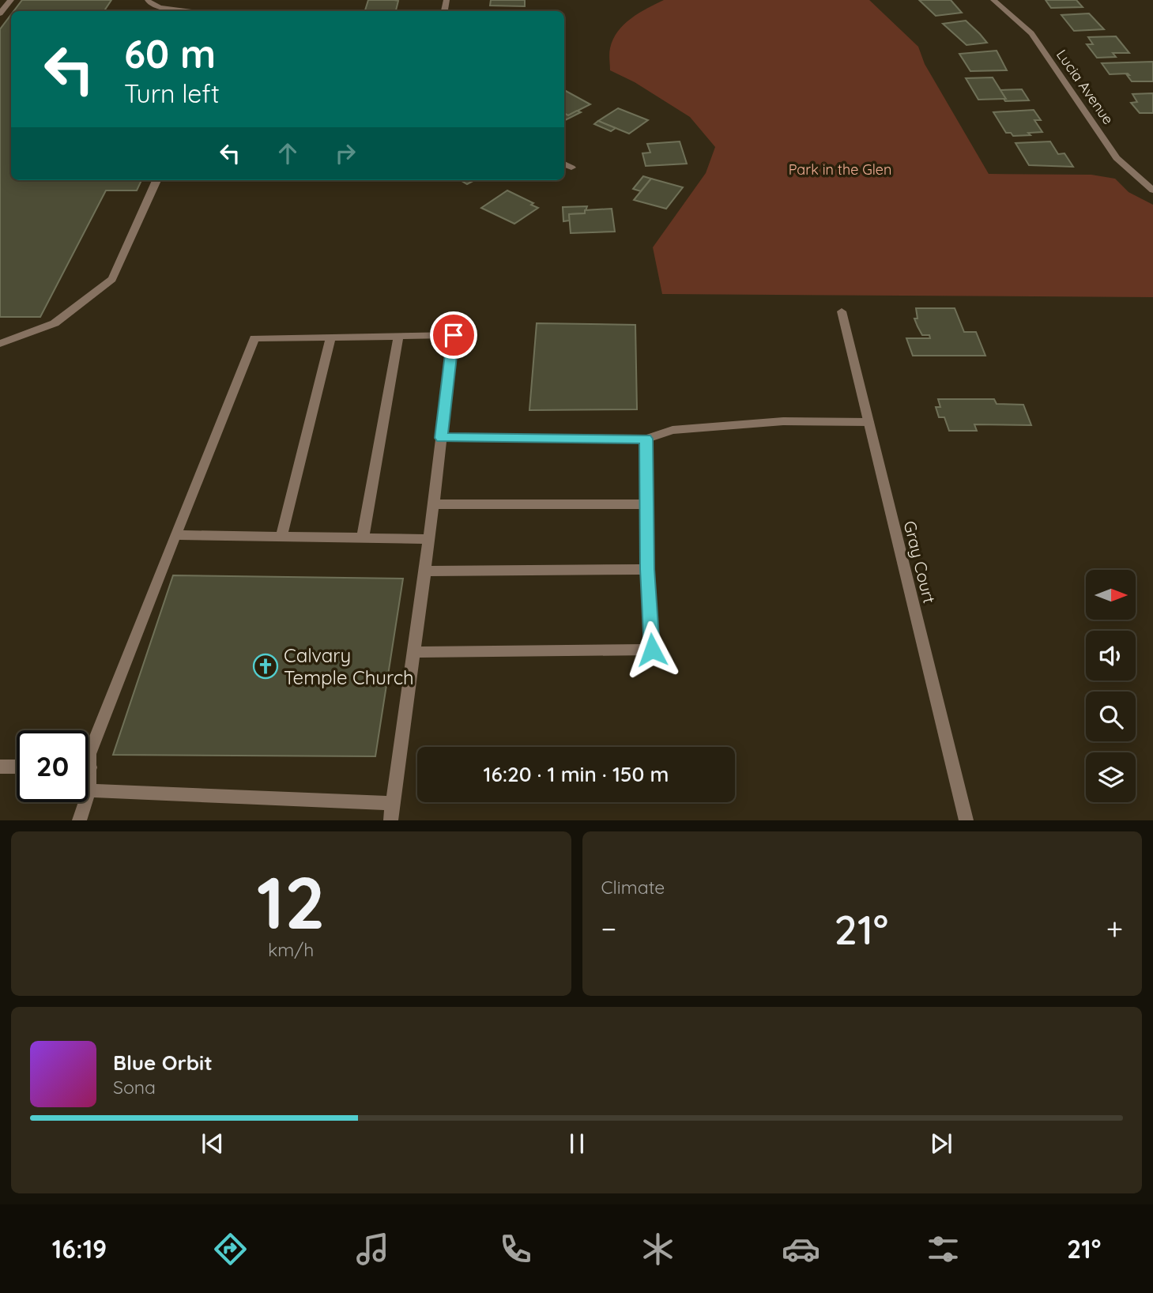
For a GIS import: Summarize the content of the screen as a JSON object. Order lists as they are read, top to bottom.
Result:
{
  "streets": {
    "street": ["Lucia Avenue", "Gray Court"]
  },
  "parks": ["Park in the Glen"],
  "places": {
    "church": ["Calvary Temple Church"]
  },
  "north": "right",
  "page": {
    "turn": ["60 m", "Turn left"],
    "limit": "20",
    "trip": "16:20 · 1 min · 150 m",
    "tile": [
      ["12", "km/h"],
      "Climate"
    ],
    "heat": ["−", "21°", "+"],
    "song": ["Blue Orbit", "Sona"],
    "tabs": ["16:19", "21°"]
  }
}
